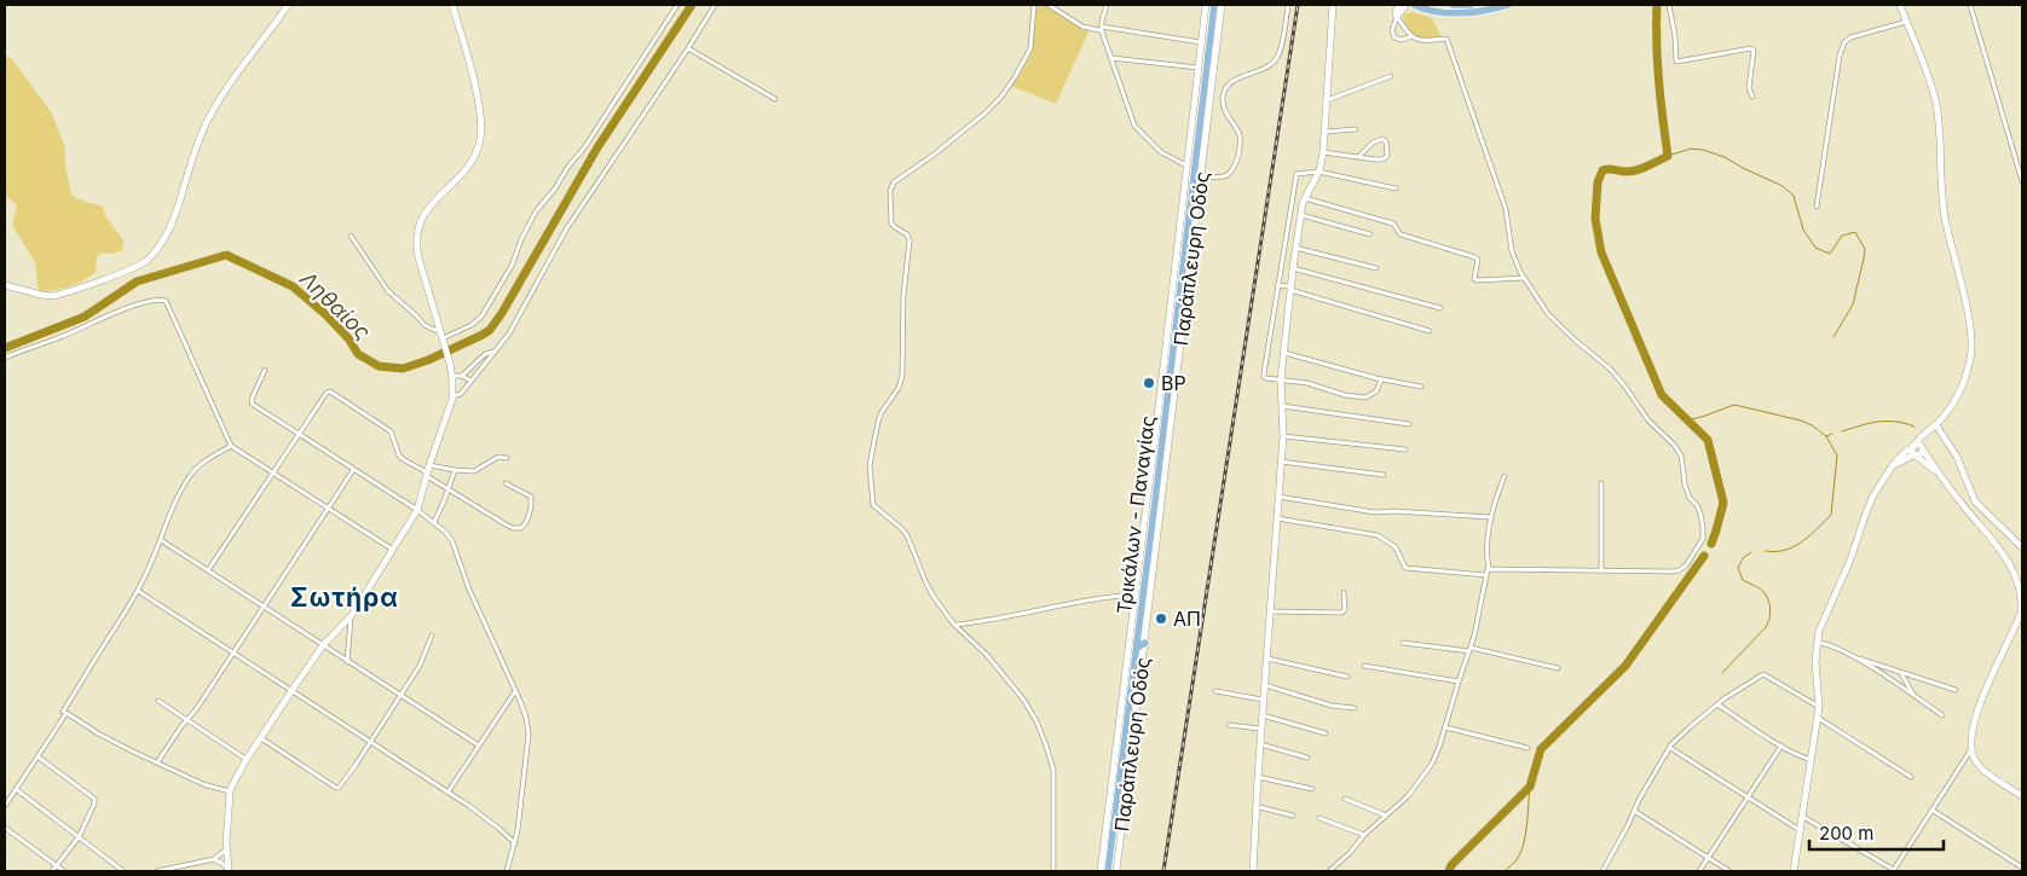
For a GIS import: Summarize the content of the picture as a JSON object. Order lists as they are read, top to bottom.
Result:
{
  "streets": {
    "main road": ["Τρικάλων - Παναγίας"],
    "street": ["Παράπλευρη Οδός"]
  },
  "crossings": [
    ["Παράπλευρη Οδός", "Τρικάλων - Παναγίας"]
  ],
  "districts": ["Σωτήρα"],
  "water": ["Ληθαίος"],
  "places": ["BP", "ΑΠ"],
  "scale_bar": "200 m"
}
